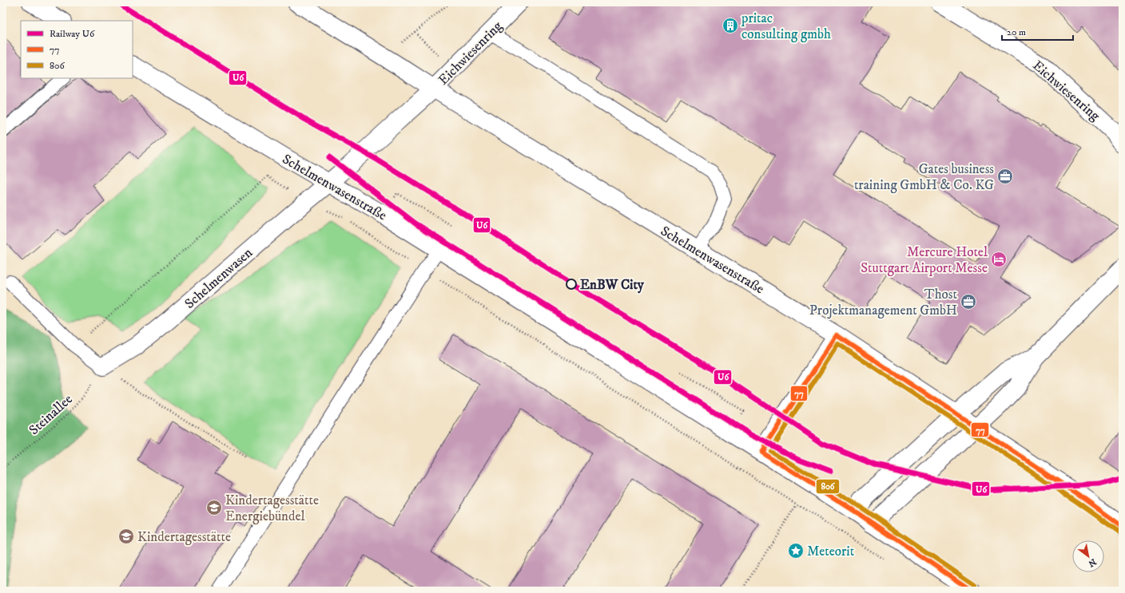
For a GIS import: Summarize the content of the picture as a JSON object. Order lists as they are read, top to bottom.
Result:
{
  "streets": {
    "street": ["Eichwiesenring", "Schelmenwasenstraße", "Schelmenwasen"],
    "path": ["Steinallee"]
  },
  "crossings": [
    ["Eichwiesenring", "Schelmenwasenstraße"],
    ["Eichwiesenring", "Schelmenwasen"],
    ["Schelmenwasenstraße", "Schelmenwasen"],
    ["Schelmenwasen", "Steinallee"]
  ],
  "places": {
    "building": ["pritac consulting gmbh"],
    "office": ["Gates business training GmbH & Co. KG", "Thost Projektmanagement GmbH"],
    "hotel": ["Mercure Hotel Stuttgart Airport Messe"],
    "other": ["EnBW City"],
    "school or university": ["Kindertagesstätte Energiebündel", "Kindertagesstätte"],
    "place": ["Meteorit"]
  },
  "lines": ["rail line U6", "transit line 77", "transit line 806"],
  "legend": ["Railway U6", "77", "806"],
  "scale_bar": "20 m",
  "north": "bottom right"
}
